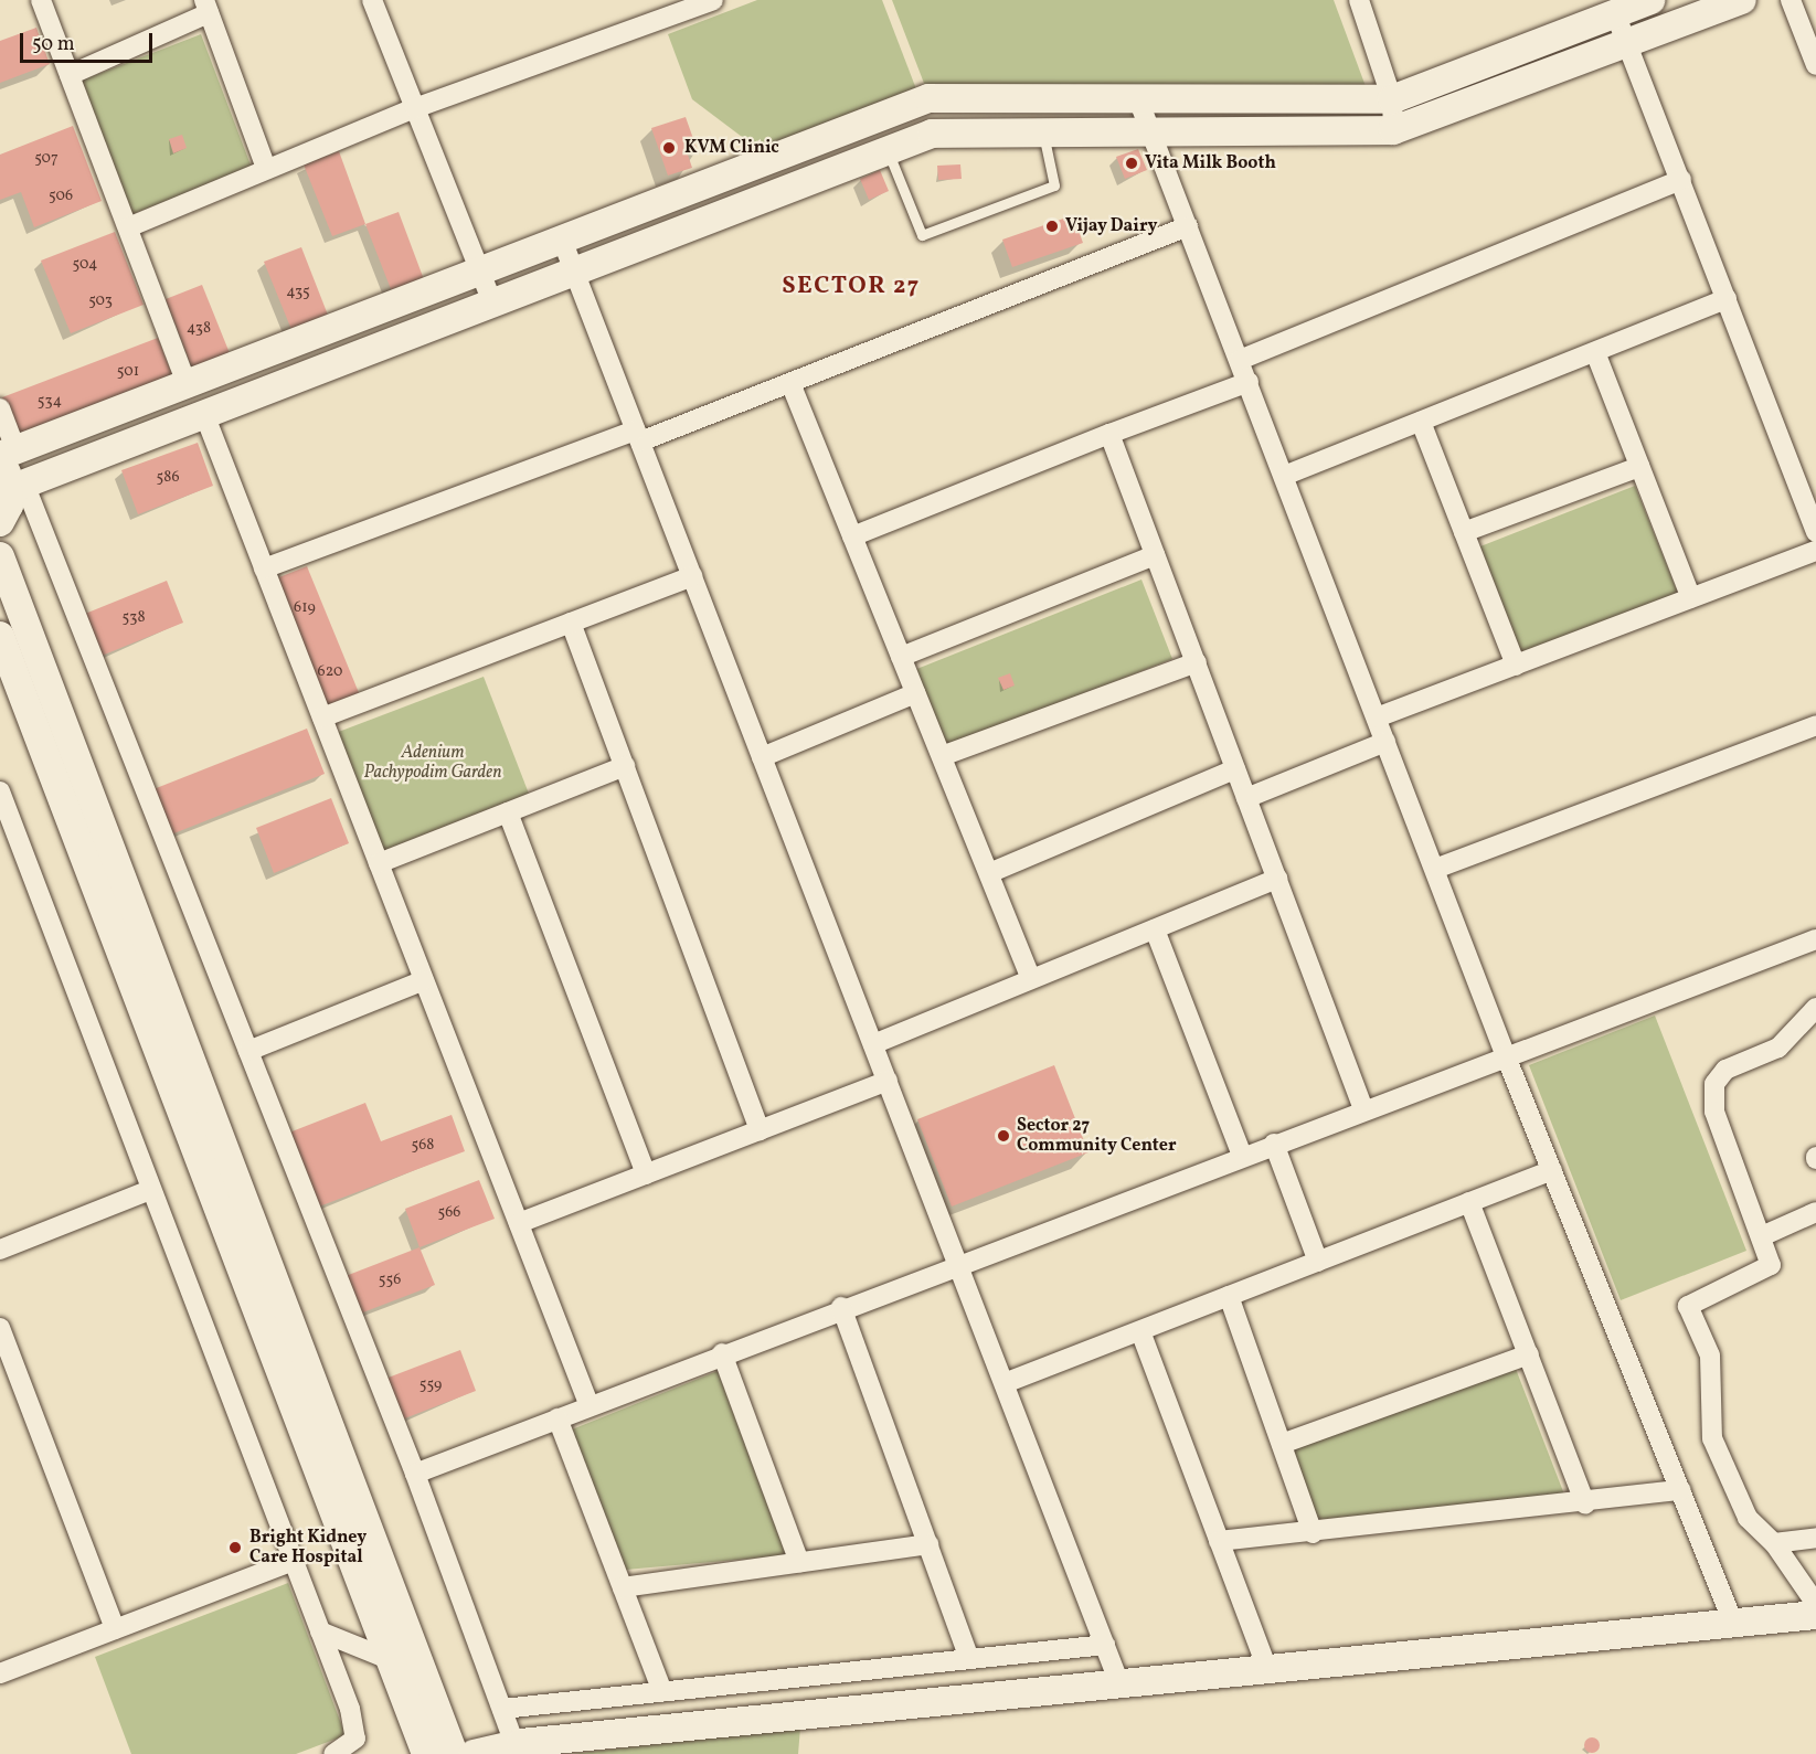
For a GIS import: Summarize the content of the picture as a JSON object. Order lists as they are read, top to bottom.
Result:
{
  "districts": ["SECTOR 27"],
  "parks": ["Adenium Pachypodim Garden"],
  "places": [
    "KVM Clinic",
    "Vita Milk Booth",
    "Vijay Dairy",
    "Sector 27 Community Center",
    "Bright Kidney Care Hospital"
  ],
  "house_numbers": [
    "507",
    "506",
    "504",
    "435",
    "503",
    "438",
    "501",
    "534",
    "586",
    "619",
    "538",
    "620",
    "568",
    "566",
    "556",
    "559"
  ],
  "scale_bar": "50 m"
}
